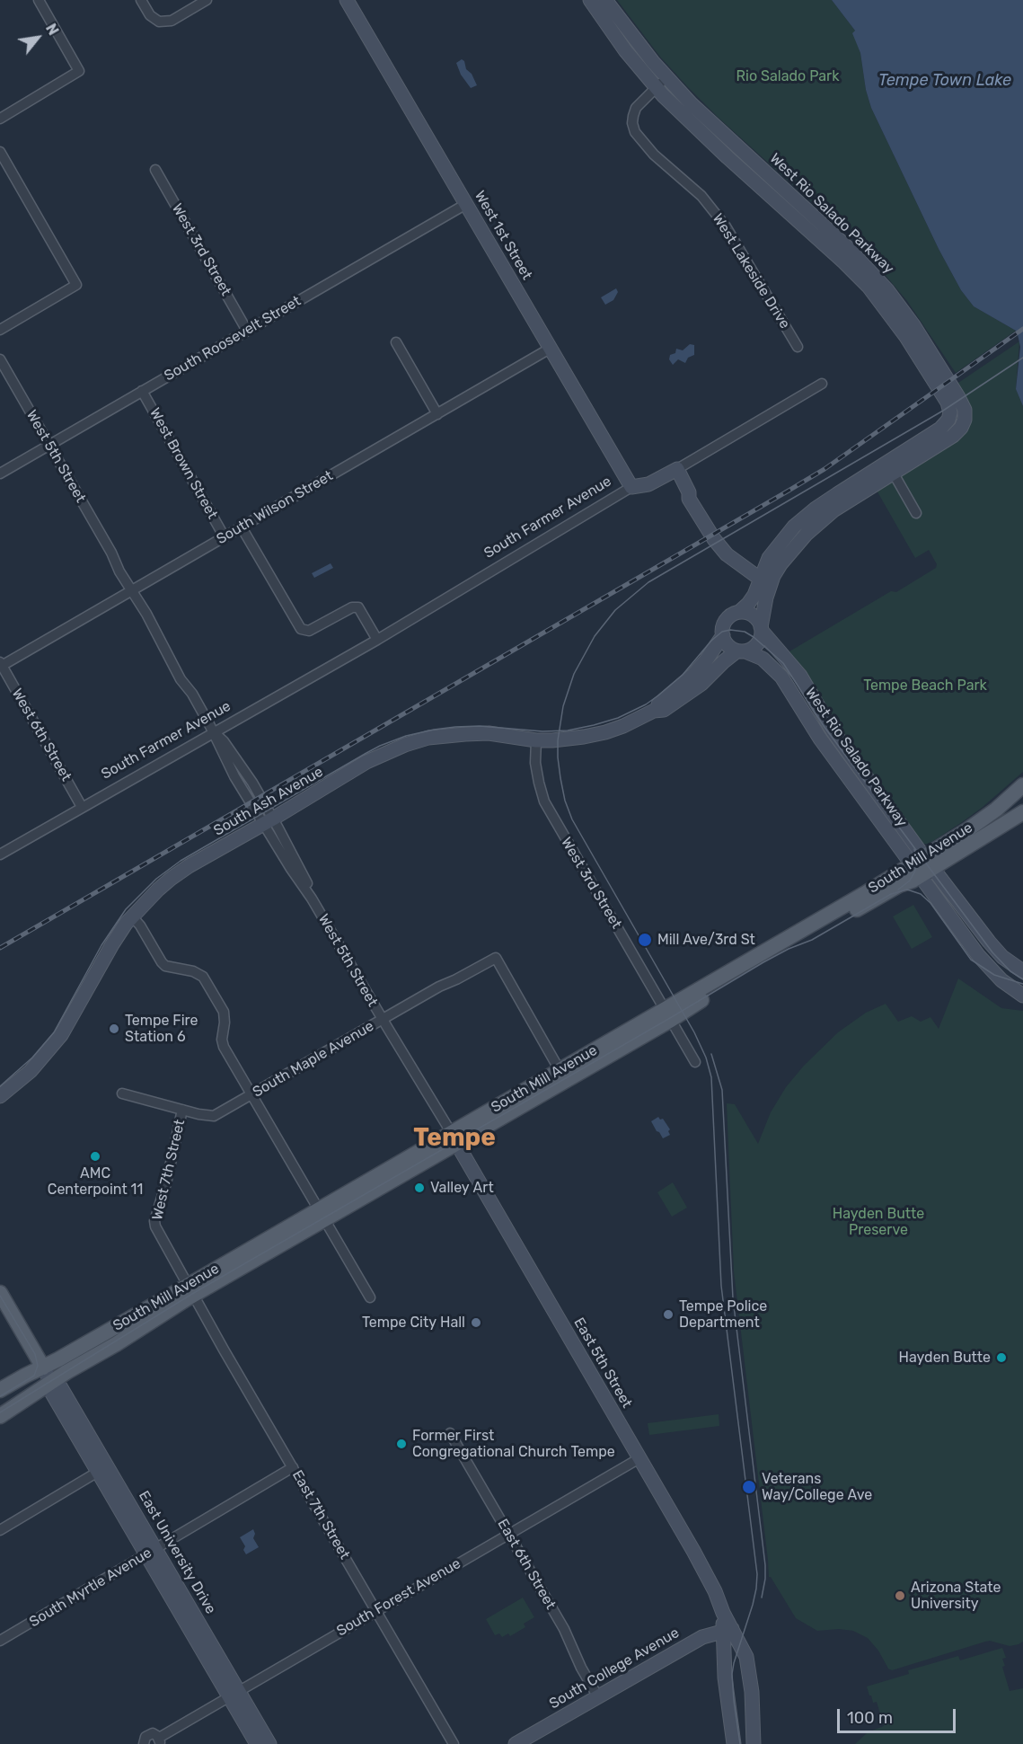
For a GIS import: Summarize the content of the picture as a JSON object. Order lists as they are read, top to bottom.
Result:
{
  "streets": {
    "main road": [
      "West Rio Salado Parkway",
      "West 1st Street",
      "South Farmer Avenue",
      "South Ash Avenue",
      "South Mill Avenue",
      "East 5th Street",
      "East University Drive",
      "South College Avenue"
    ],
    "street": [
      "West 3rd Street",
      "West Lakeside Drive",
      "South Roosevelt Street",
      "West 5th Street",
      "West Brown Street",
      "South Wilson Street",
      "West 6th Street",
      "South Maple Avenue",
      "West 7th Street",
      "East 7th Street",
      "East 6th Street",
      "South Myrtle Avenue",
      "South Forest Avenue"
    ]
  },
  "crossings": [
    ["West Rio Salado Parkway", "West Lakeside Drive"],
    ["West Rio Salado Parkway", "South Ash Avenue"],
    ["West Rio Salado Parkway", "South Mill Avenue"],
    ["West 1st Street", "South Roosevelt Street"],
    ["West 1st Street", "South Wilson Street"],
    ["West 1st Street", "South Farmer Avenue"],
    ["West 3rd Street", "South Roosevelt Street"],
    ["West 3rd Street", "South Ash Avenue"],
    ["West 3rd Street", "South Mill Avenue"],
    ["South Roosevelt Street", "West 5th Street"],
    ["South Roosevelt Street", "West Brown Street"],
    ["West 5th Street", "South Wilson Street"],
    ["West 5th Street", "South Farmer Avenue"],
    ["West 5th Street", "South Ash Avenue"],
    ["West 5th Street", "South Mill Avenue"],
    ["West 5th Street", "South Maple Avenue"],
    ["West 5th Street", "East 5th Street"],
    ["West Brown Street", "South Wilson Street"],
    ["South Wilson Street", "West 6th Street"],
    ["South Farmer Avenue", "West 6th Street"],
    ["South Mill Avenue", "South Maple Avenue"],
    ["South Mill Avenue", "West 7th Street"],
    ["South Mill Avenue", "East 5th Street"],
    ["South Mill Avenue", "East 7th Street"],
    ["South Mill Avenue", "East University Drive"],
    ["South Maple Avenue", "West 7th Street"],
    ["West 7th Street", "East 7th Street"],
    ["East 5th Street", "South Forest Avenue"],
    ["East 5th Street", "South College Avenue"],
    ["East 7th Street", "South Myrtle Avenue"],
    ["East 7th Street", "South Forest Avenue"],
    ["East University Drive", "South Myrtle Avenue"],
    ["East University Drive", "South Forest Avenue"],
    ["East 6th Street", "South Forest Avenue"],
    ["East 6th Street", "South College Avenue"]
  ],
  "districts": ["Tempe"],
  "water": ["Tempe Town Lake"],
  "parks": ["Rio Salado Park", "Tempe Beach Park", "Hayden Butte Preserve"],
  "places": [
    "Mill Ave/3rd St",
    "Tempe Fire Station 6",
    "AMC Centerpoint 11",
    "Valley Art",
    "Tempe Police Department",
    "Tempe City Hall",
    "Hayden Butte",
    "Former First Congregational Church Tempe",
    "Veterans Way/College Ave",
    "Arizona State University"
  ],
  "scale_bar": "100 m",
  "north": "top right"
}
